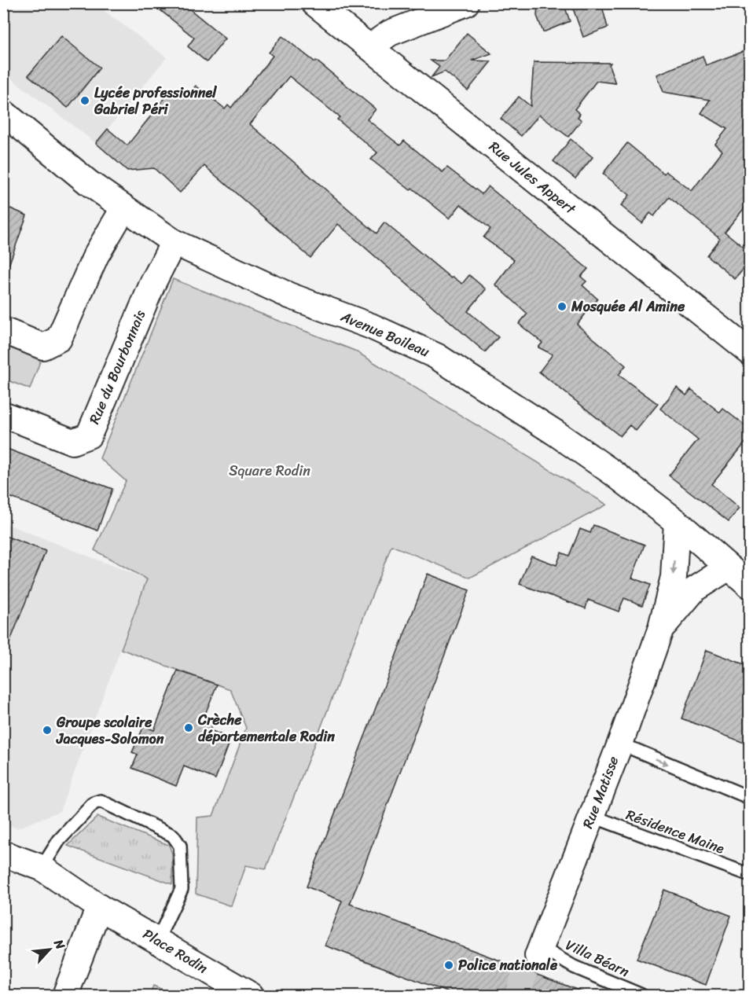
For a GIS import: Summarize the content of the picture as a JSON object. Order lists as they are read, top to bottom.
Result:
{
  "streets": {
    "street": [
      "Rue Jules Appert",
      "Avenue Boileau",
      "Rue du Bourbonnais",
      "Rue Matisse",
      "Place Rodin"
    ],
    "lane": ["Résidence Maine", "Villa Béarn"]
  },
  "crossings": [
    ["Avenue Boileau", "Rue du Bourbonnais"],
    ["Avenue Boileau", "Rue Matisse"],
    ["Rue Matisse", "Résidence Maine"],
    ["Rue Matisse", "Villa Béarn"]
  ],
  "parks": ["Square Rodin"],
  "places": [
    "Lycée professionnel Gabriel Péri",
    "Mosquée Al Amine",
    "Crèche départementale Rodin",
    "Groupe scolaire Jacques-Solomon",
    "Police nationale"
  ],
  "north": "top right"
}
